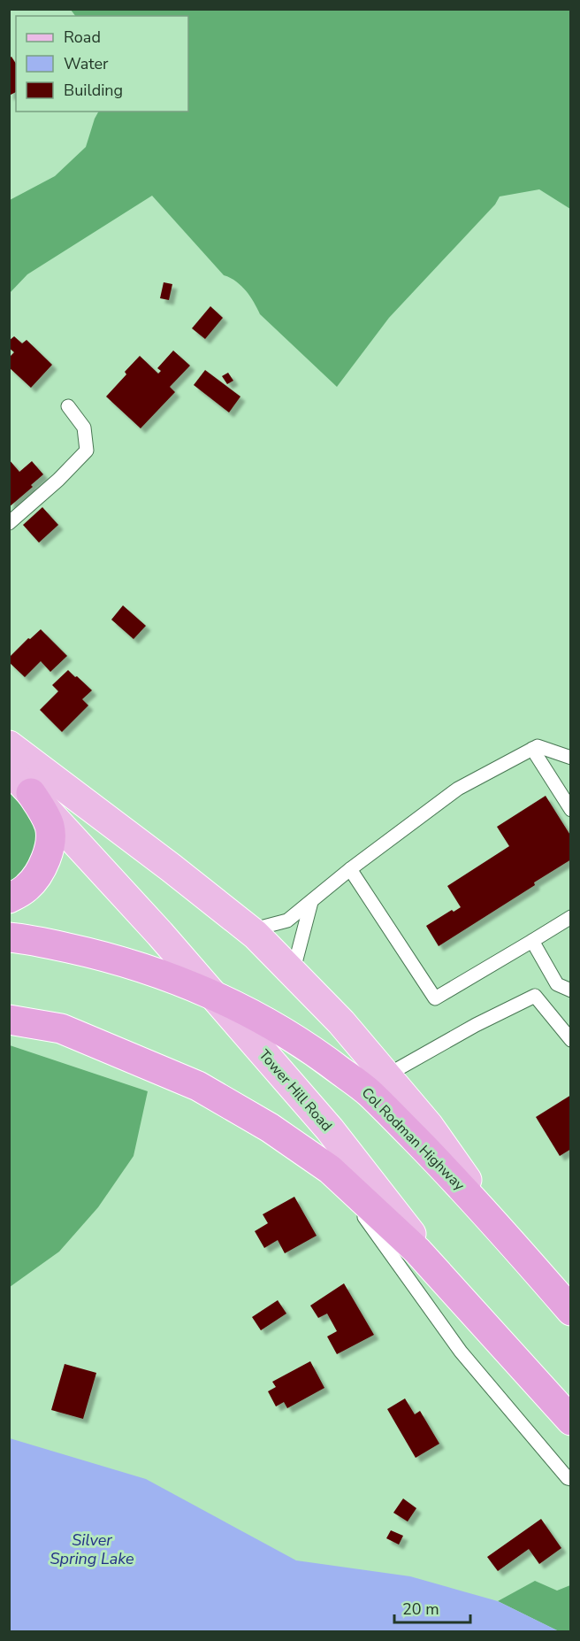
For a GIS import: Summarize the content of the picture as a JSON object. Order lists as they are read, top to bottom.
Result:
{
  "streets": {
    "highway": ["Tower Hill Road", "Col Rodman Highway"]
  },
  "crossings": [
    ["Tower Hill Road", "Col Rodman Highway"]
  ],
  "water": ["Silver Spring Lake"],
  "legend": ["Road", "Water", "Building"],
  "scale_bar": "20 m"
}
